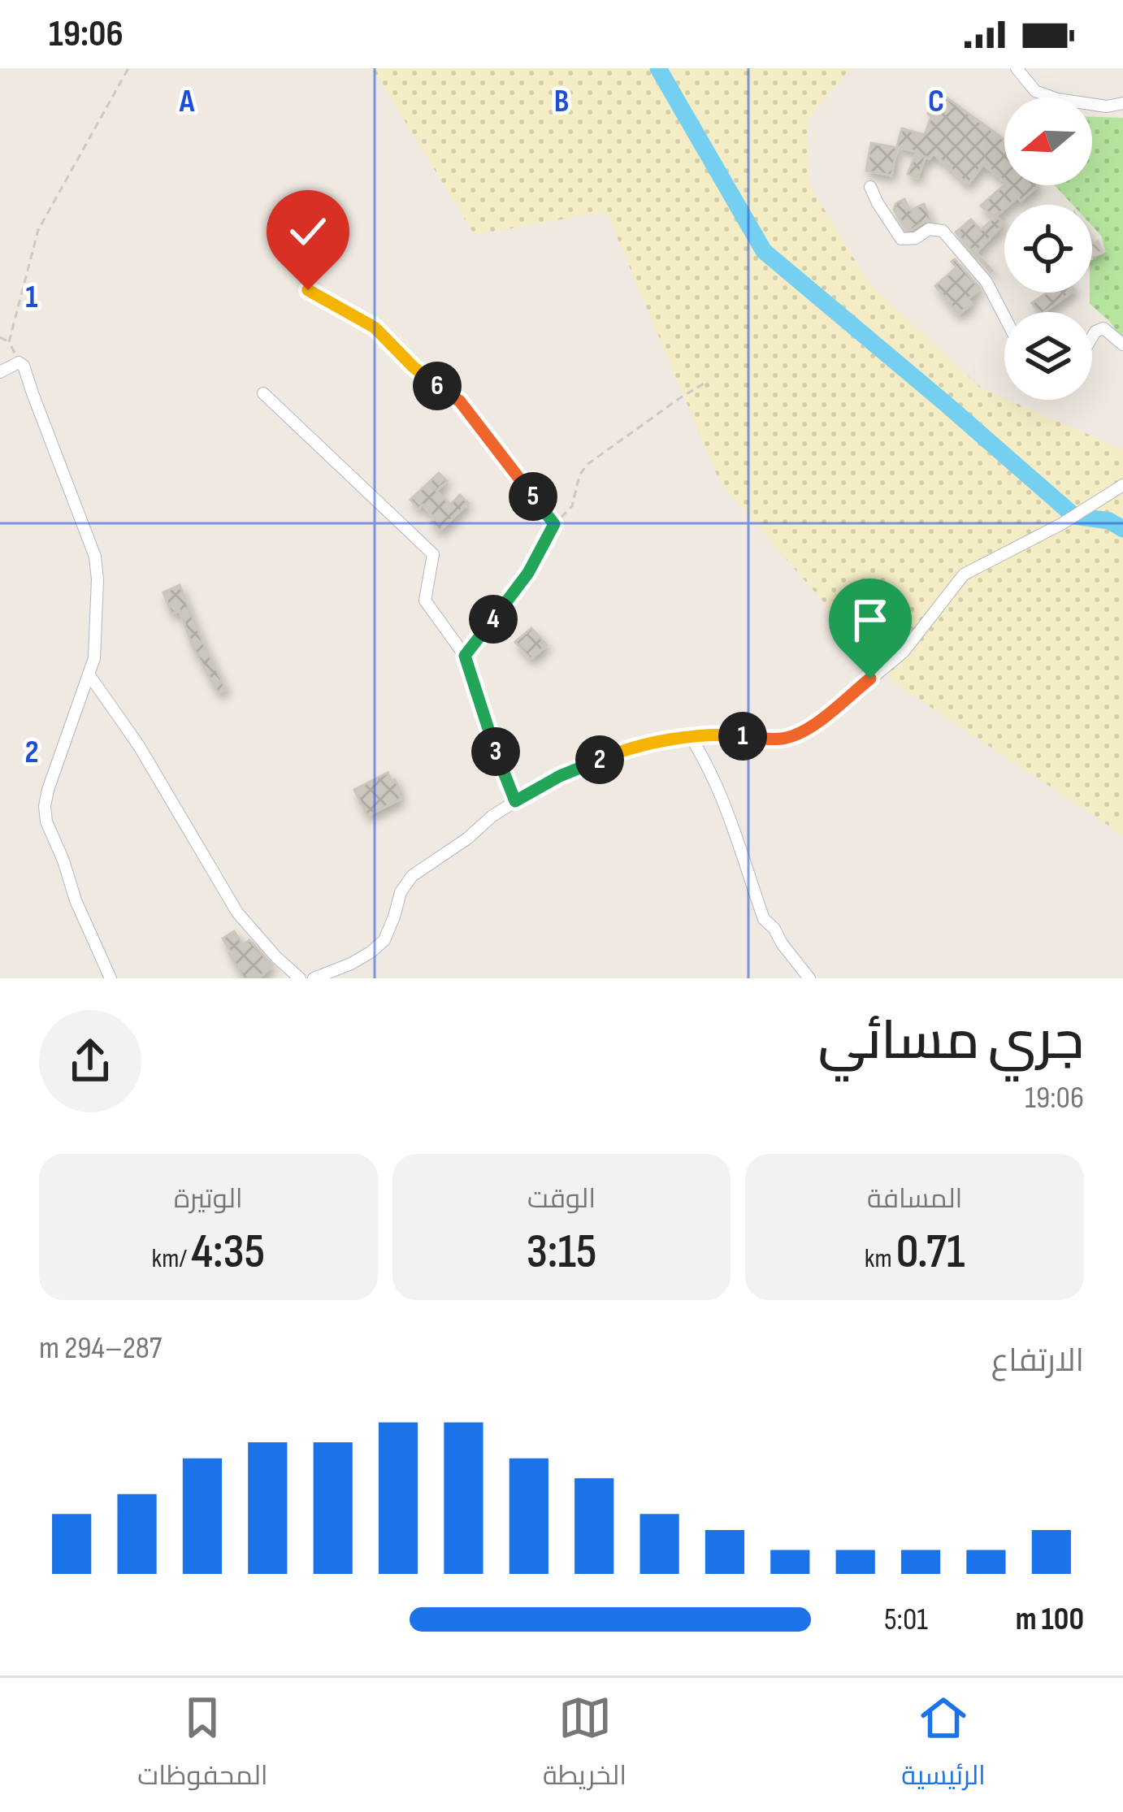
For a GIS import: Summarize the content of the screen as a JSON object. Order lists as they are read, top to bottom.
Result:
{
  "north": "left",
  "page": {
    "status": "19:06",
    "pins": [
      "6",
      "5",
      "4",
      "1",
      "3",
      "2"
    ],
    "heading": ["جري مسائي", "19:06"],
    "stats": [
      ["المسافة", "0.71 km"],
      ["الوقت", "3:15"],
      ["الوتيرة", "4:35 /km"]
    ],
    "chart": ["الارتفاع", "287–294 m"],
    "list": [
      {
        "name": "100 m",
        "note": "5:01"
      }
    ],
    "tabs": ["الرئيسية", "الخريطة", "المحفوظات"]
  },
  "grid": {
    "columns": ["A", "B", "C"],
    "rows": ["1", "2"]
  }
}
